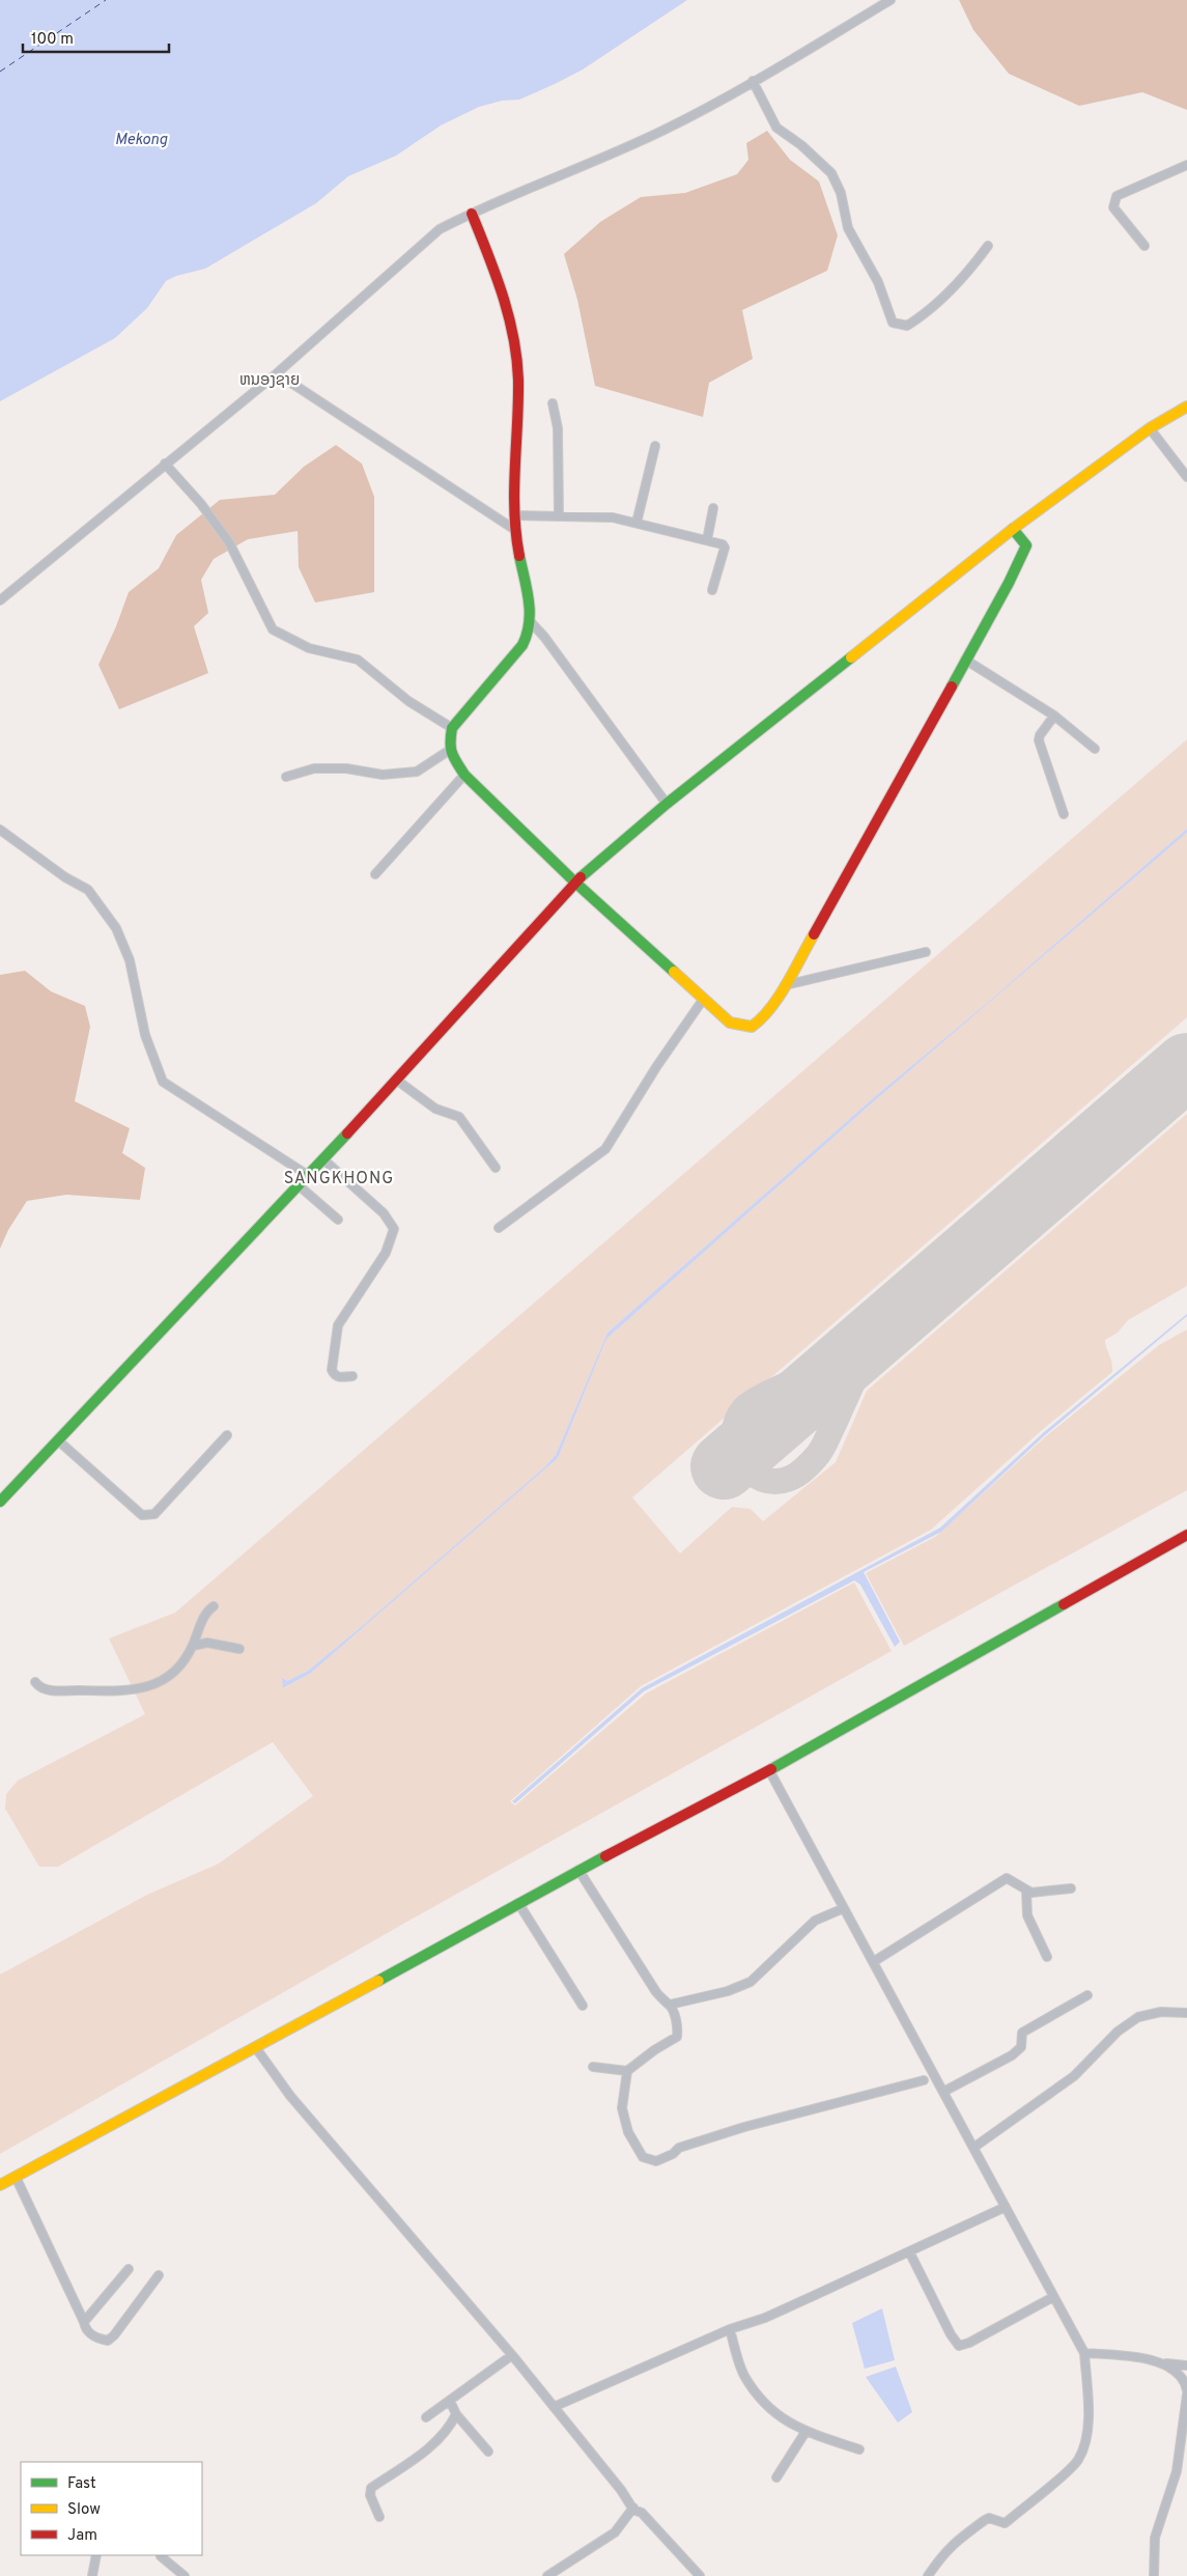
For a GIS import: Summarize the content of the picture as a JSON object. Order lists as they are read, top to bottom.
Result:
{
  "districts": ["ຫນອງຊາຍ", "SANGKHONG"],
  "water": ["Mekong"],
  "legend": ["Fast", "Slow", "Jam"],
  "scale_bar": "100 m"
}
